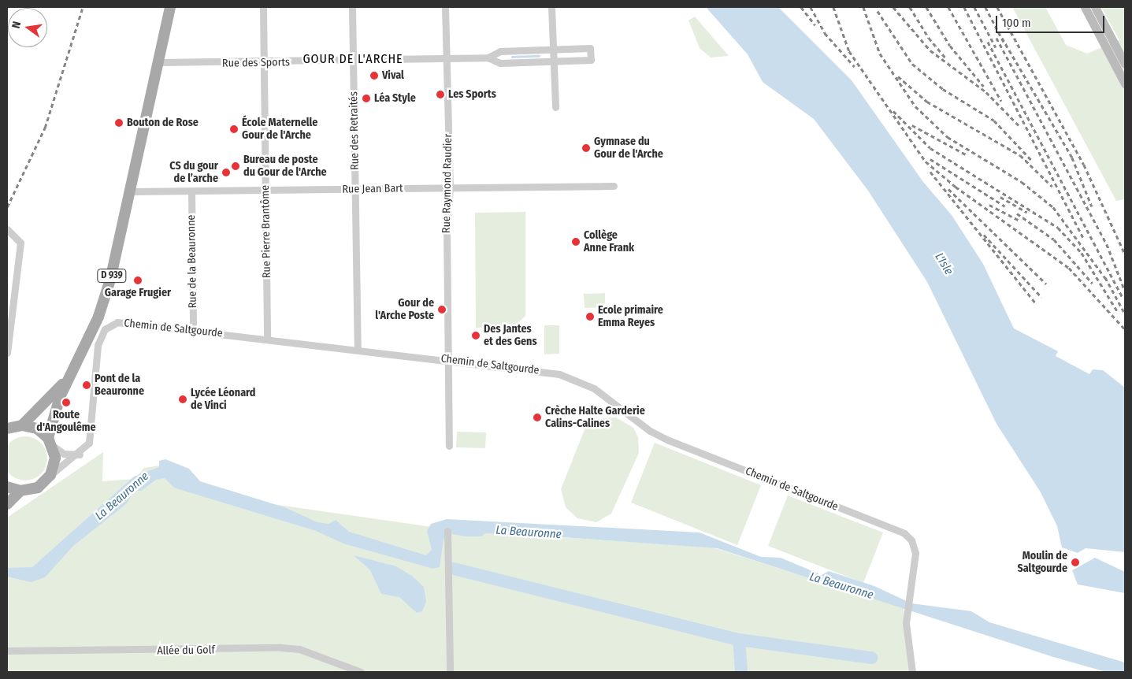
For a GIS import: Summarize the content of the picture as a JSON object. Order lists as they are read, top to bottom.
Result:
{
  "streets": {
    "main road": ["D 939"],
    "street": [
      "Rue des Sports",
      "Rue des Retraités",
      "Rue Raymond Raudier",
      "Rue Jean Bart",
      "Rue Pierre Brantôme",
      "Rue de la Beauronne",
      "Chemin de Saltgourde",
      "Allée du Golf"
    ]
  },
  "crossings": [
    ["Rue des Sports", "Rue des Retraités"],
    ["Rue des Sports", "Rue Raymond Raudier"],
    ["Rue des Sports", "Rue Pierre Brantôme"],
    ["Rue des Sports", "D 939"],
    ["Rue des Retraités", "Rue Jean Bart"],
    ["Rue des Retraités", "Chemin de Saltgourde"],
    ["Rue Raymond Raudier", "Rue Jean Bart"],
    ["Rue Raymond Raudier", "Chemin de Saltgourde"],
    ["Rue Jean Bart", "Rue Pierre Brantôme"],
    ["Rue Jean Bart", "Rue de la Beauronne"],
    ["Rue Jean Bart", "D 939"],
    ["Rue Pierre Brantôme", "Chemin de Saltgourde"],
    ["Rue de la Beauronne", "Chemin de Saltgourde"]
  ],
  "districts": ["GOUR DE L'ARCHE"],
  "water": ["L'Isle", "La Beauronne"],
  "places": [
    "Vival",
    "Les Sports",
    "Léa Style",
    "Bouton de Rose",
    "École Maternelle Gour de l'Arche",
    "Gymnase du Gour de l'Arche",
    "Bureau de poste du Gour de l'Arche",
    "CS du gour de l’arche",
    "Collège Anne Frank",
    "Garage Frugier",
    "Gour de l'Arche Poste",
    "Ecole primaire Emma Reyes",
    "Des Jantes et des Gens",
    "Pont de la Beauronne",
    "Lycée Léonard de Vinci",
    "Route d'Angoulême",
    "Crèche Halte Garderie Calins-Calines",
    "Moulin de Saltgourde"
  ],
  "scale_bar": "100 m",
  "north": "left"
}
